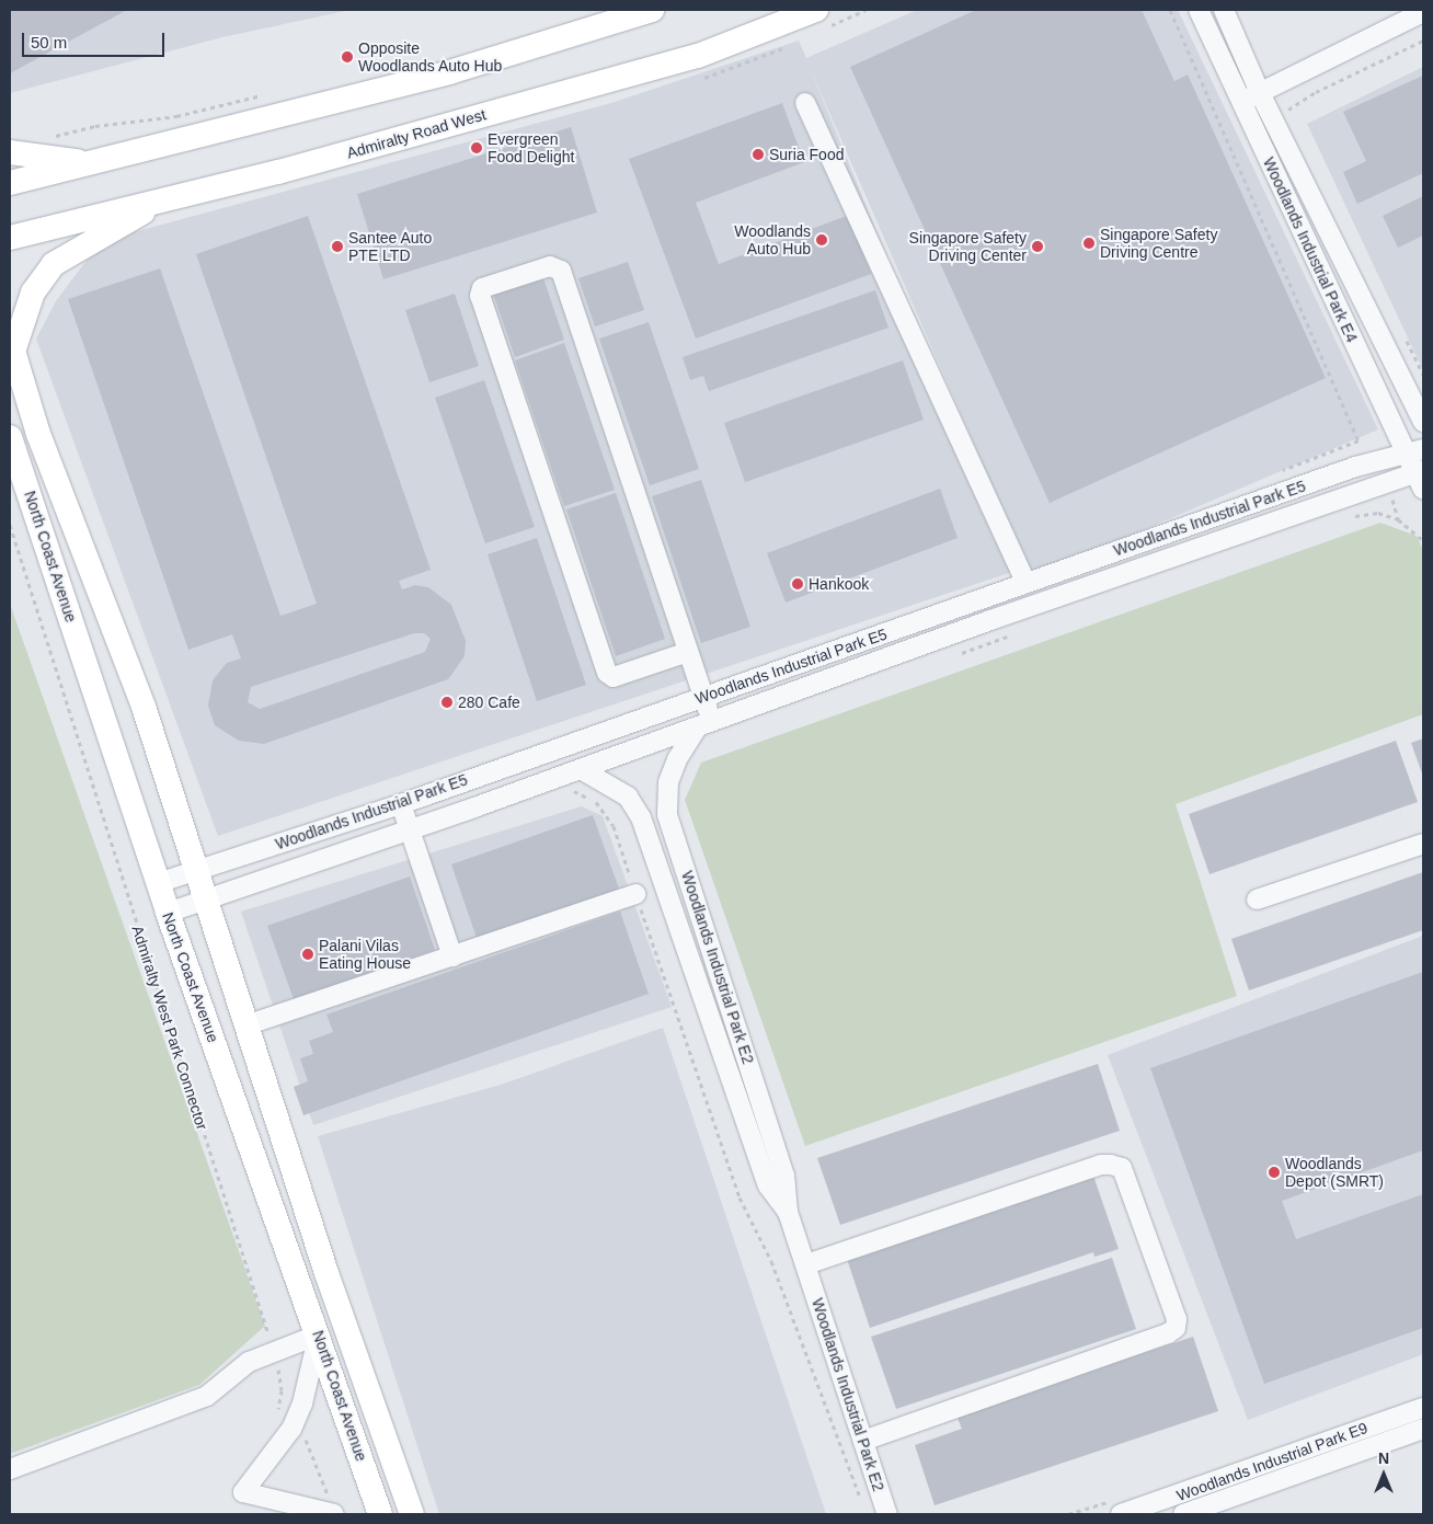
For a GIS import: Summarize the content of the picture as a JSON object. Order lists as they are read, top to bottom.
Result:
{
  "streets": {
    "main road": ["Admiralty Road West", "North Coast Avenue"],
    "street": [
      "Woodlands Industrial Park E4",
      "Woodlands Industrial Park E5",
      "Woodlands Industrial Park E2",
      "Woodlands Industrial Park E9"
    ],
    "path": ["Admiralty West Park Connector"]
  },
  "crossings": [
    ["Woodlands Industrial Park E4", "Woodlands Industrial Park E5"],
    ["Woodlands Industrial Park E5", "North Coast Avenue"],
    ["Woodlands Industrial Park E5", "Woodlands Industrial Park E2"]
  ],
  "places": [
    "Opposite Woodlands Auto Hub",
    "Evergreen Food Delight",
    "Suria Food",
    "Woodlands Auto Hub",
    "Singapore Safety Driving Centre",
    "Santee Auto PTE LTD",
    "Singapore Safety Driving Center",
    "Hankook",
    "280 Cafe",
    "Palani Vilas Eating House",
    "Woodlands Depot (SMRT)"
  ],
  "scale_bar": "50 m",
  "north": "top"
}
